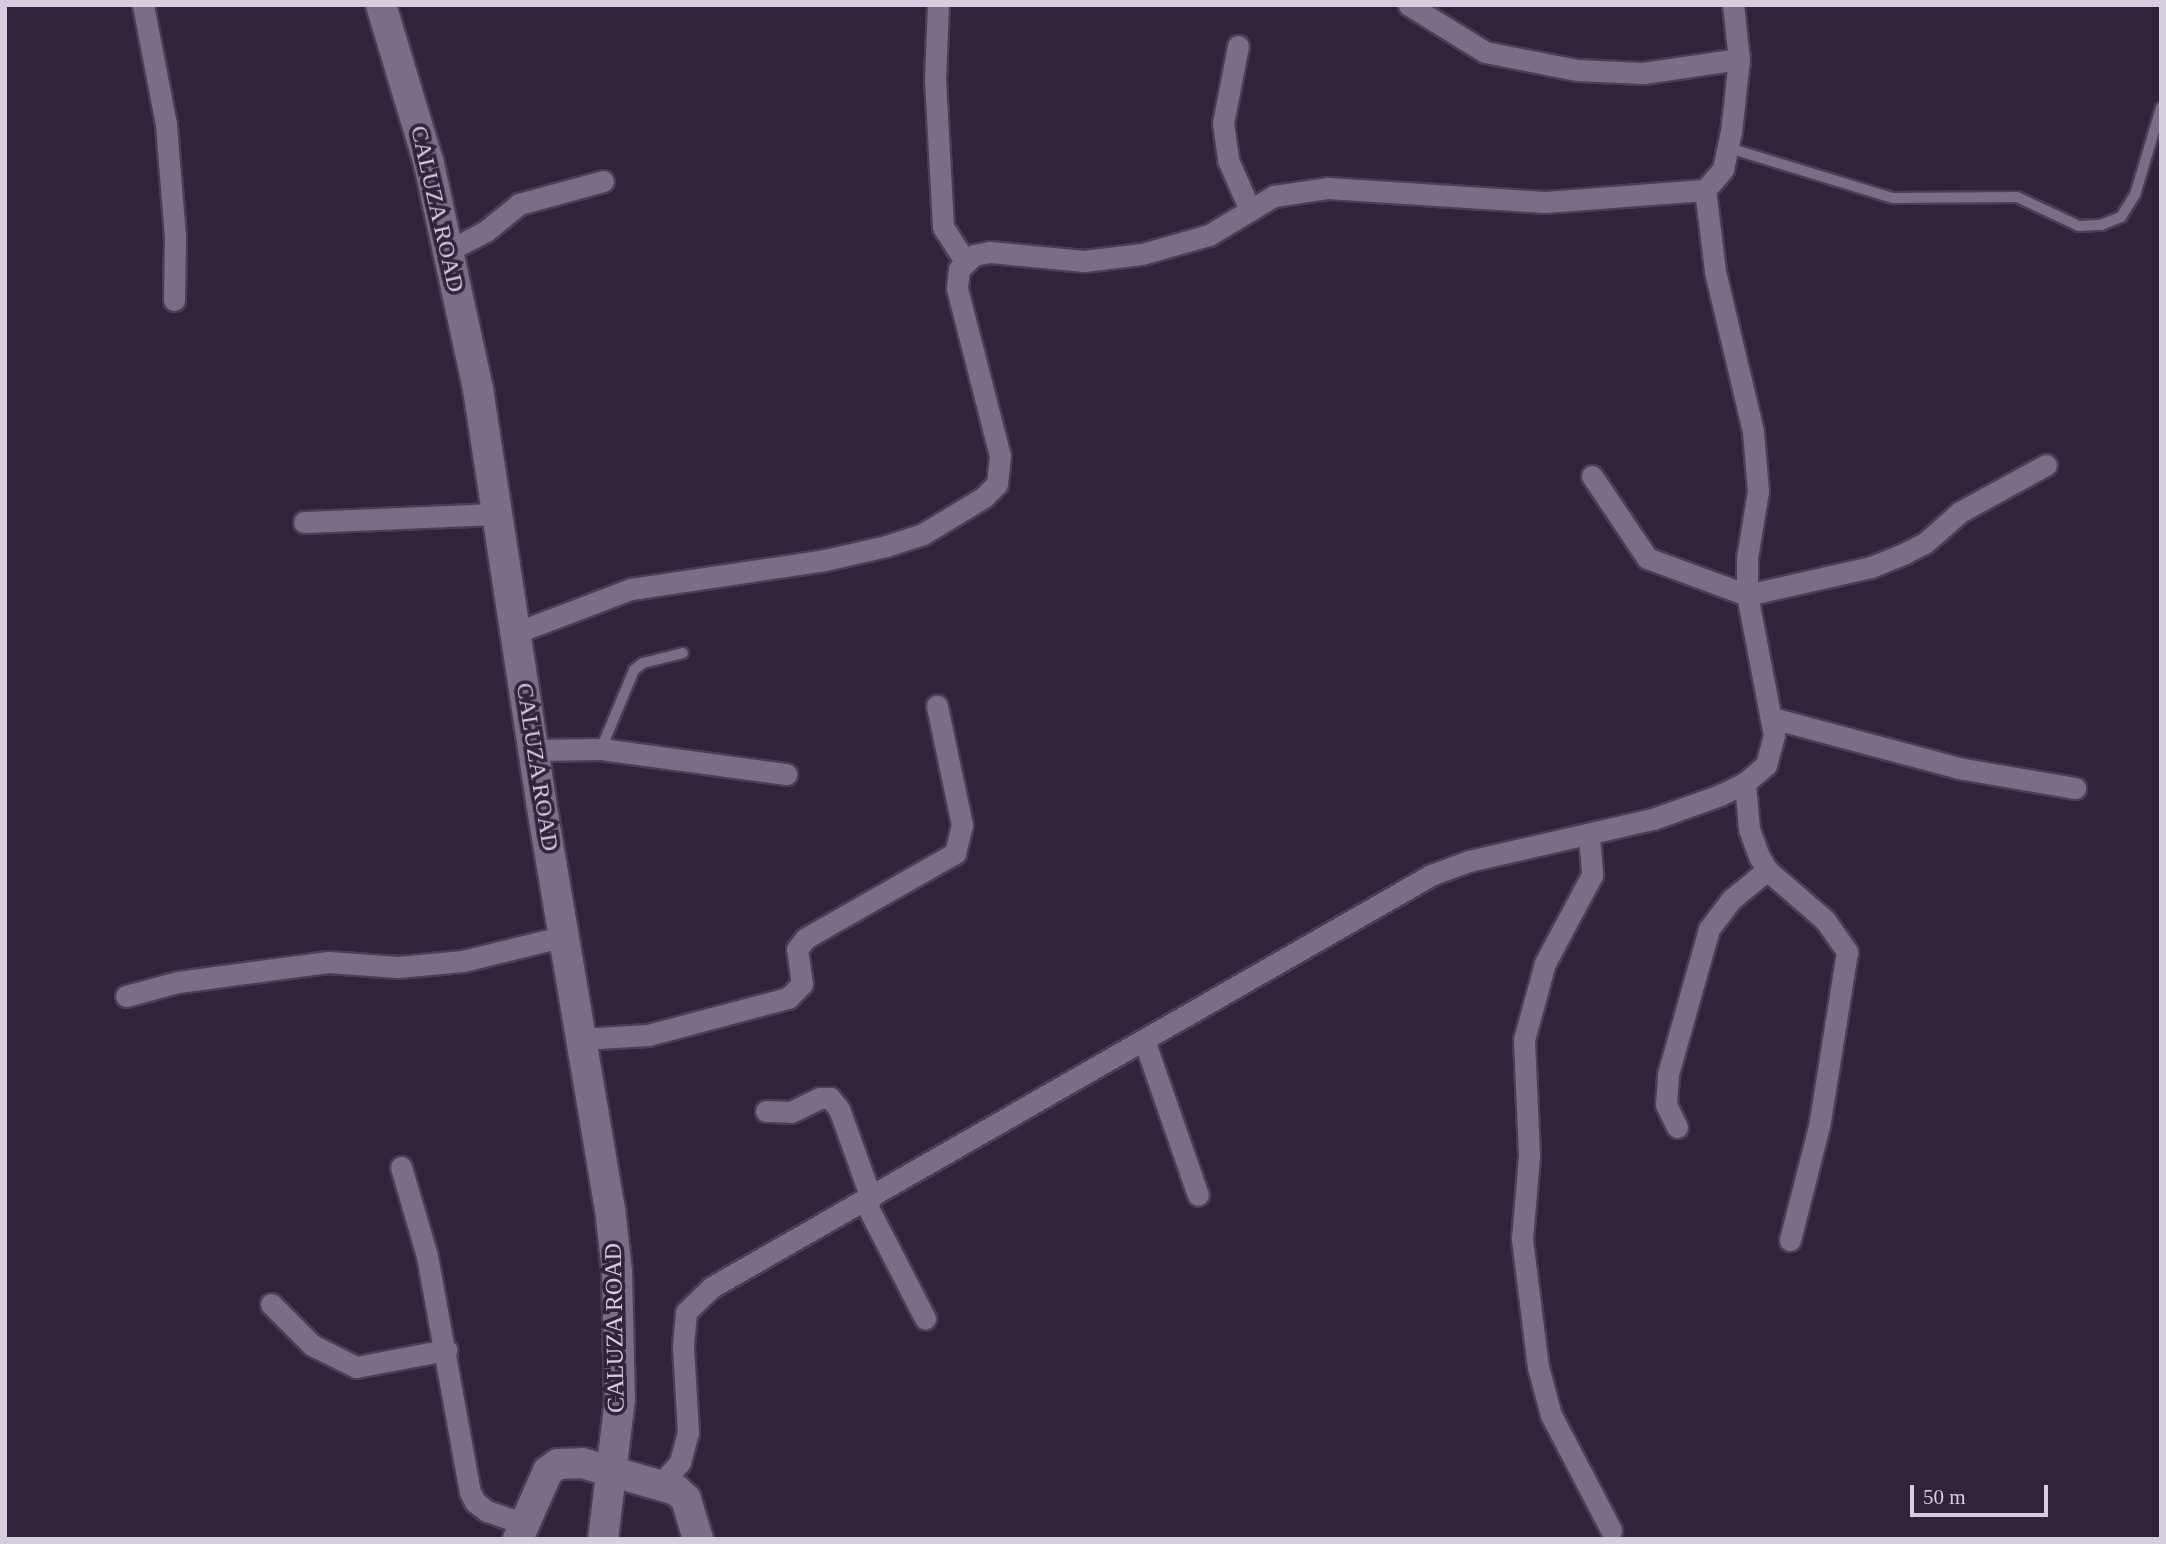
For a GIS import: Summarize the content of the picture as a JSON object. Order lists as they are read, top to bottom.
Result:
{
  "streets": {
    "street": ["CALUZA ROAD"]
  },
  "scale_bar": "50 m"
}
